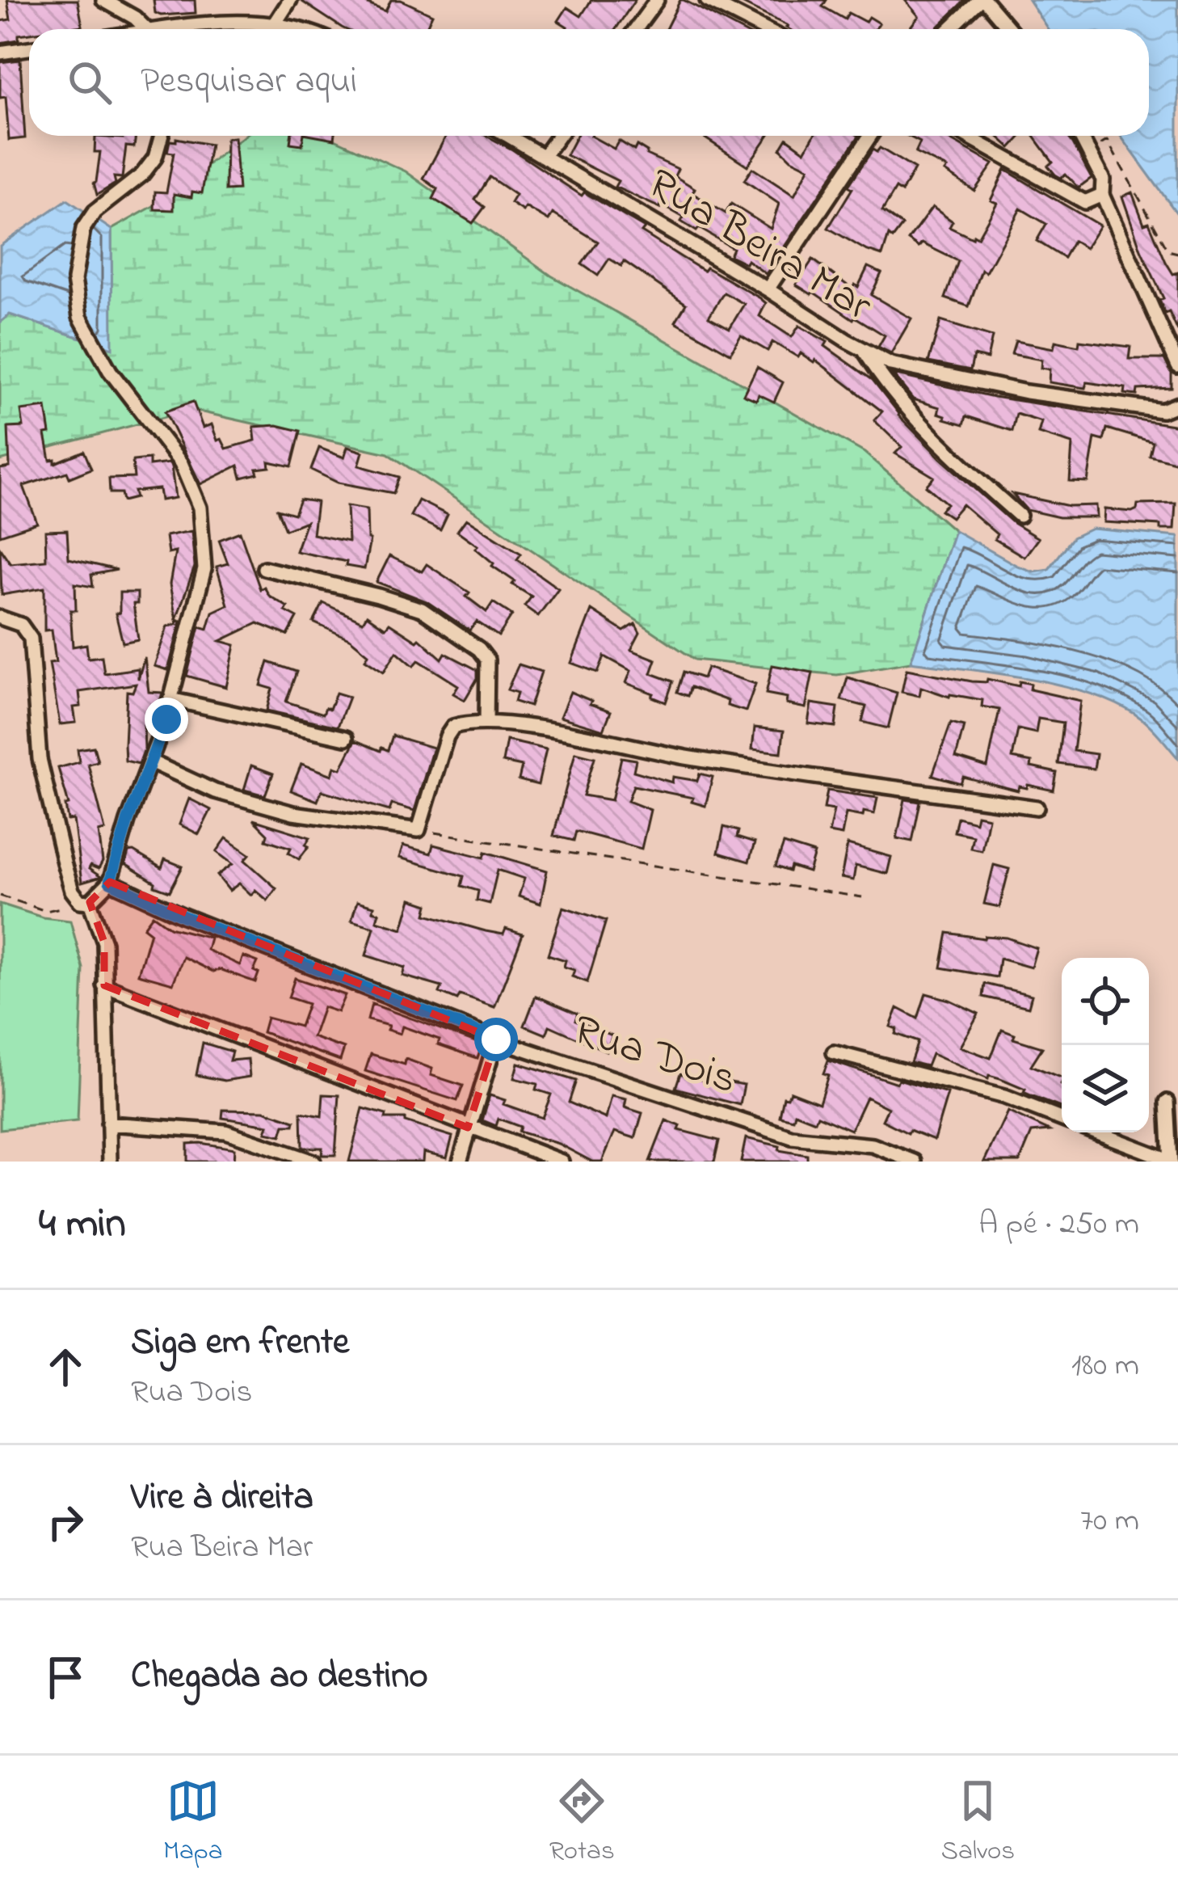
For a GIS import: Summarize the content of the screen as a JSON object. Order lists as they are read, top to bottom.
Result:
{
  "streets": {
    "street": ["Rua Beira Mar", "Rua Dois"]
  },
  "page": {
    "search": "Pesquisar aqui",
    "heading": ["4 min", "A pé · 250 m"],
    "list": [
      ["Siga em frente", "Rua Dois", "180 m"],
      ["Vire à direita", "Rua Beira Mar", "70 m"],
      "Chegada ao destino"
    ],
    "nav": ["Mapa", "Rotas", "Salvos"]
  }
}
